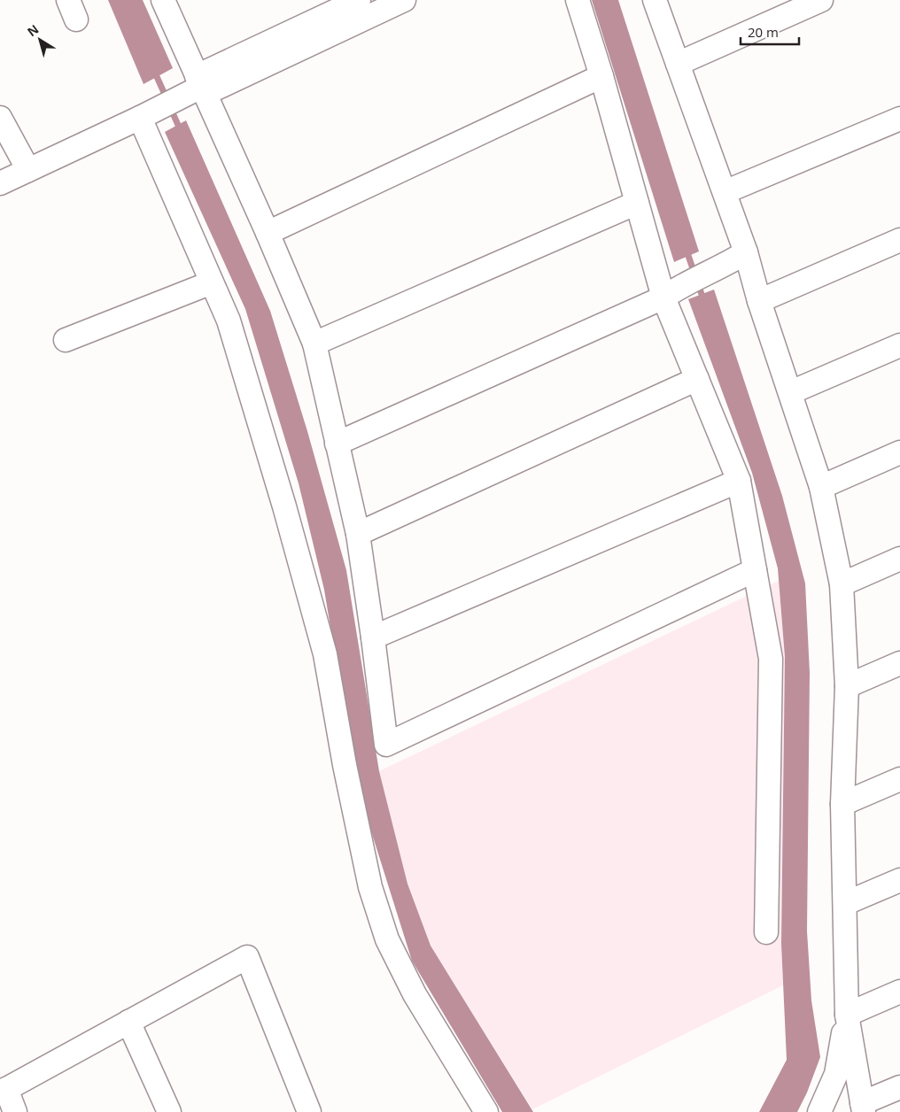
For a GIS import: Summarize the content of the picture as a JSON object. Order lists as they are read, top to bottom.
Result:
{
  "scale_bar": "20 m",
  "north": "top left"
}
